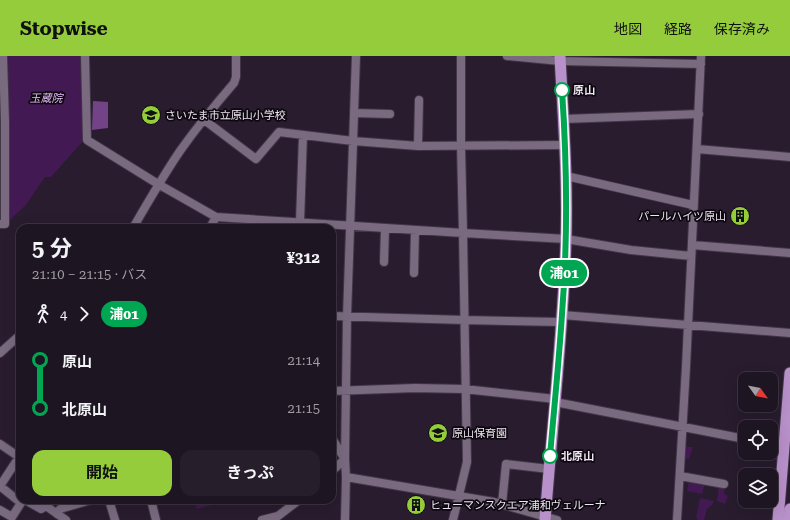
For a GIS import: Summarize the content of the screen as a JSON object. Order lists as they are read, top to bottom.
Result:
{
  "parks": ["玉蔵院"],
  "places": {
    "other": ["原山", "北原山"],
    "school or university": ["さいたま市立原山小学校", "原山保育園"],
    "building": ["パールハイツ原山", "ヒューマンスクエア浦和ヴェルーナ"]
  },
  "lines": ["bus line 浦01"],
  "north": "bottom right",
  "page": {
    "header": "Stopwise",
    "nav": ["地図", "経路", "保存済み"],
    "on_map": "浦01",
    "heading": ["5 分", "21:10 – 21:15 · バス", "¥312"],
    "legs": ["4", "浦01"],
    "list": [
      {
        "name": "原山",
        "value": "21:14"
      },
      {
        "name": "北原山",
        "value": "21:15"
      }
    ],
    "buttons": ["開始", "きっぷ"]
  }
}
